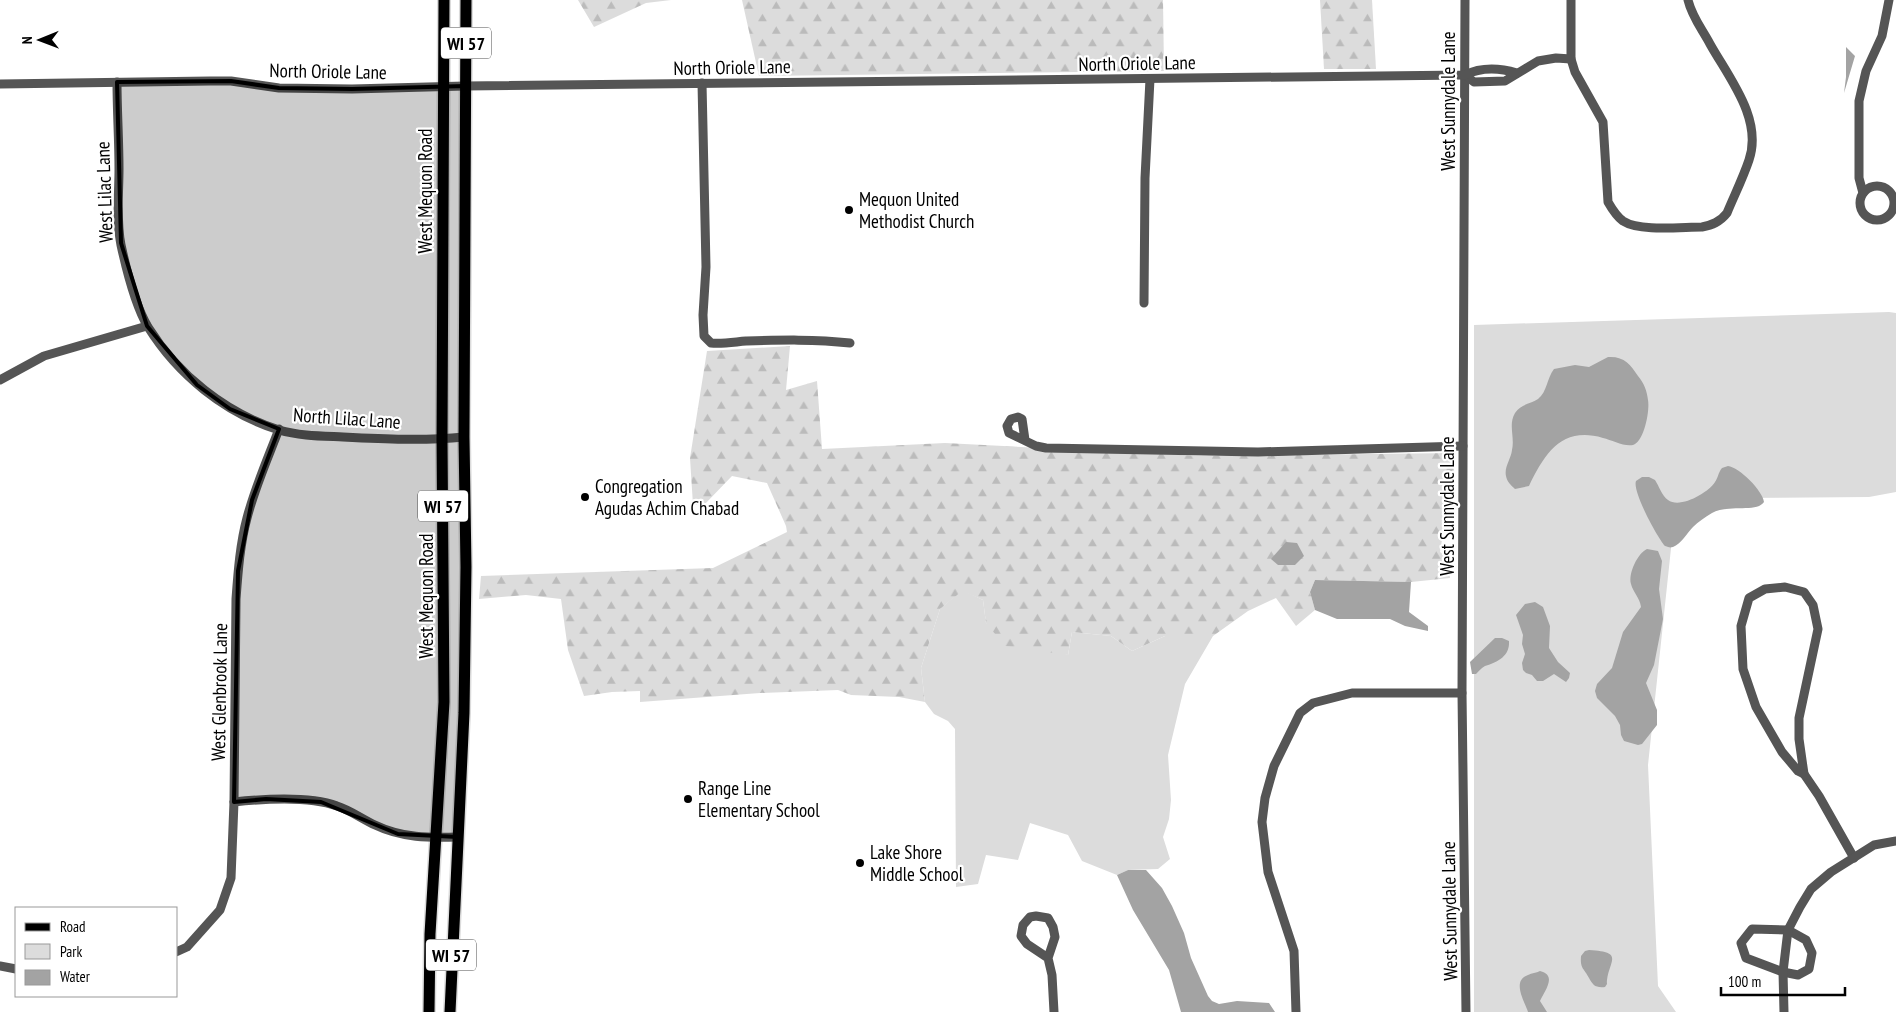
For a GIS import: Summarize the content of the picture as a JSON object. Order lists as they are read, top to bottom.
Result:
{
  "streets": {
    "main road": ["WI 57", "West Mequon Road"],
    "street": [
      "North Oriole Lane",
      "West Sunnydale Lane",
      "West Lilac Lane",
      "North Lilac Lane",
      "West Glenbrook Lane"
    ]
  },
  "crossings": [
    ["North Oriole Lane", "West Sunnydale Lane"],
    ["North Oriole Lane", "West Mequon Road"],
    ["North Oriole Lane", "West Lilac Lane"],
    ["West Mequon Road", "North Lilac Lane"],
    ["West Lilac Lane", "North Lilac Lane"],
    ["North Lilac Lane", "West Glenbrook Lane"]
  ],
  "places": [
    "Mequon United Methodist Church",
    "Congregation Agudas Achim Chabad",
    "Range Line Elementary School",
    "Lake Shore Middle School"
  ],
  "legend": ["Road", "Park", "Water"],
  "scale_bar": "100 m",
  "north": "left"
}
